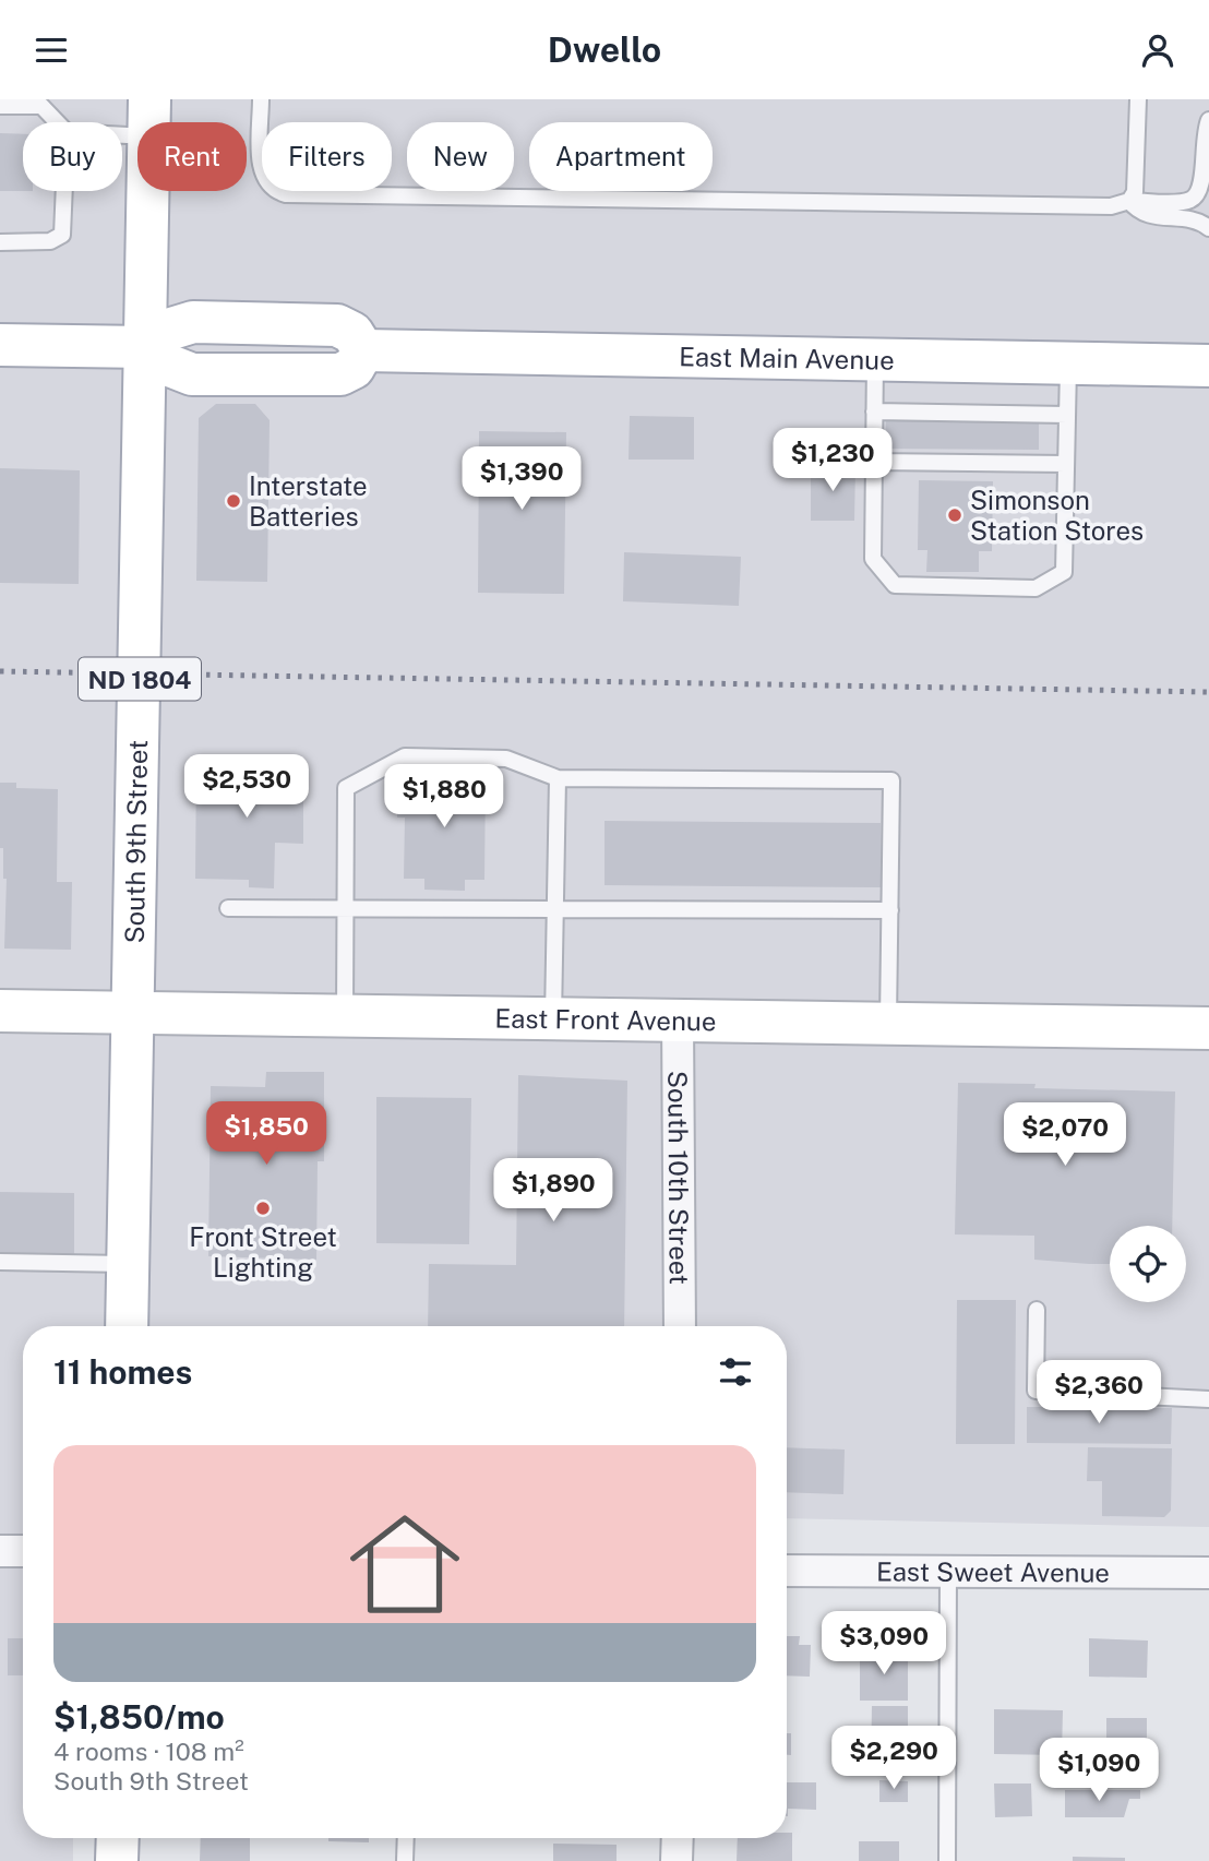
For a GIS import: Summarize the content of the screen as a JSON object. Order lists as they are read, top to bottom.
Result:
{
  "streets": {
    "main road": [
      "East Main Avenue",
      "ND 1804",
      "South 9th Street",
      "East Front Avenue"
    ],
    "street": ["South 10th Street", "East Sweet Avenue"]
  },
  "crossings": [
    ["East Main Avenue", "ND 1804"],
    ["East Main Avenue", "South 9th Street"],
    ["ND 1804", "South 9th Street"],
    ["South 9th Street", "East Front Avenue"],
    ["East Front Avenue", "South 10th Street"]
  ],
  "places": ["Interstate Batteries", "Simonson Station Stores", "Front Street Lighting"],
  "page": {
    "header": "Dwello",
    "chip": [
      "Buy",
      "Rent",
      "Filters",
      "New",
      "Apartment"
    ],
    "price": [
      "$1,230",
      "$1,390",
      "$2,530",
      "$1,880",
      "$1,850",
      "$2,070",
      "$1,890",
      "$2,360",
      "$3,090",
      "$2,290",
      "$1,090"
    ],
    "heading": "11 homes",
    "list": [
      {
        "name": "$1,850/mo",
        "note": "4 rooms · 108 m² · South 9th Street"
      }
    ]
  }
}
